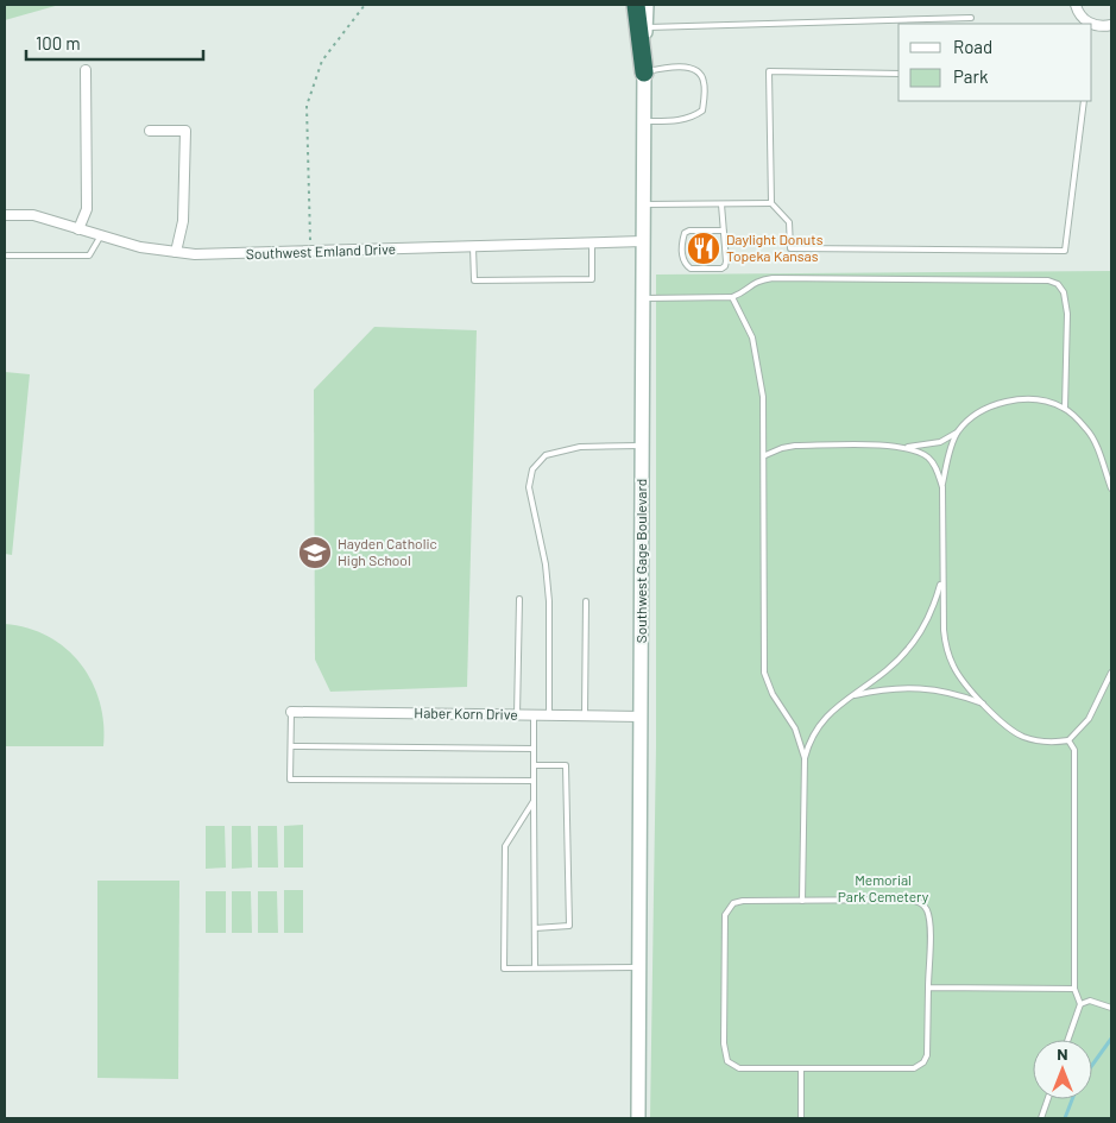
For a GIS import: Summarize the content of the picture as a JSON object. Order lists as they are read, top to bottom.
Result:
{
  "streets": {
    "main road": ["Southwest Gage Boulevard"],
    "street": ["Southwest Emland Drive", "Haber Korn Drive"]
  },
  "crossings": [
    ["Southwest Emland Drive", "Southwest Gage Boulevard"],
    ["Southwest Gage Boulevard", "Haber Korn Drive"]
  ],
  "parks": ["Memorial Park Cemetery"],
  "places": {
    "restaurant": ["Daylight Donuts Topeka Kansas"],
    "school or university": ["Hayden Catholic High School"]
  },
  "legend": ["Road", "Park"],
  "scale_bar": "100 m",
  "north": "top"
}
